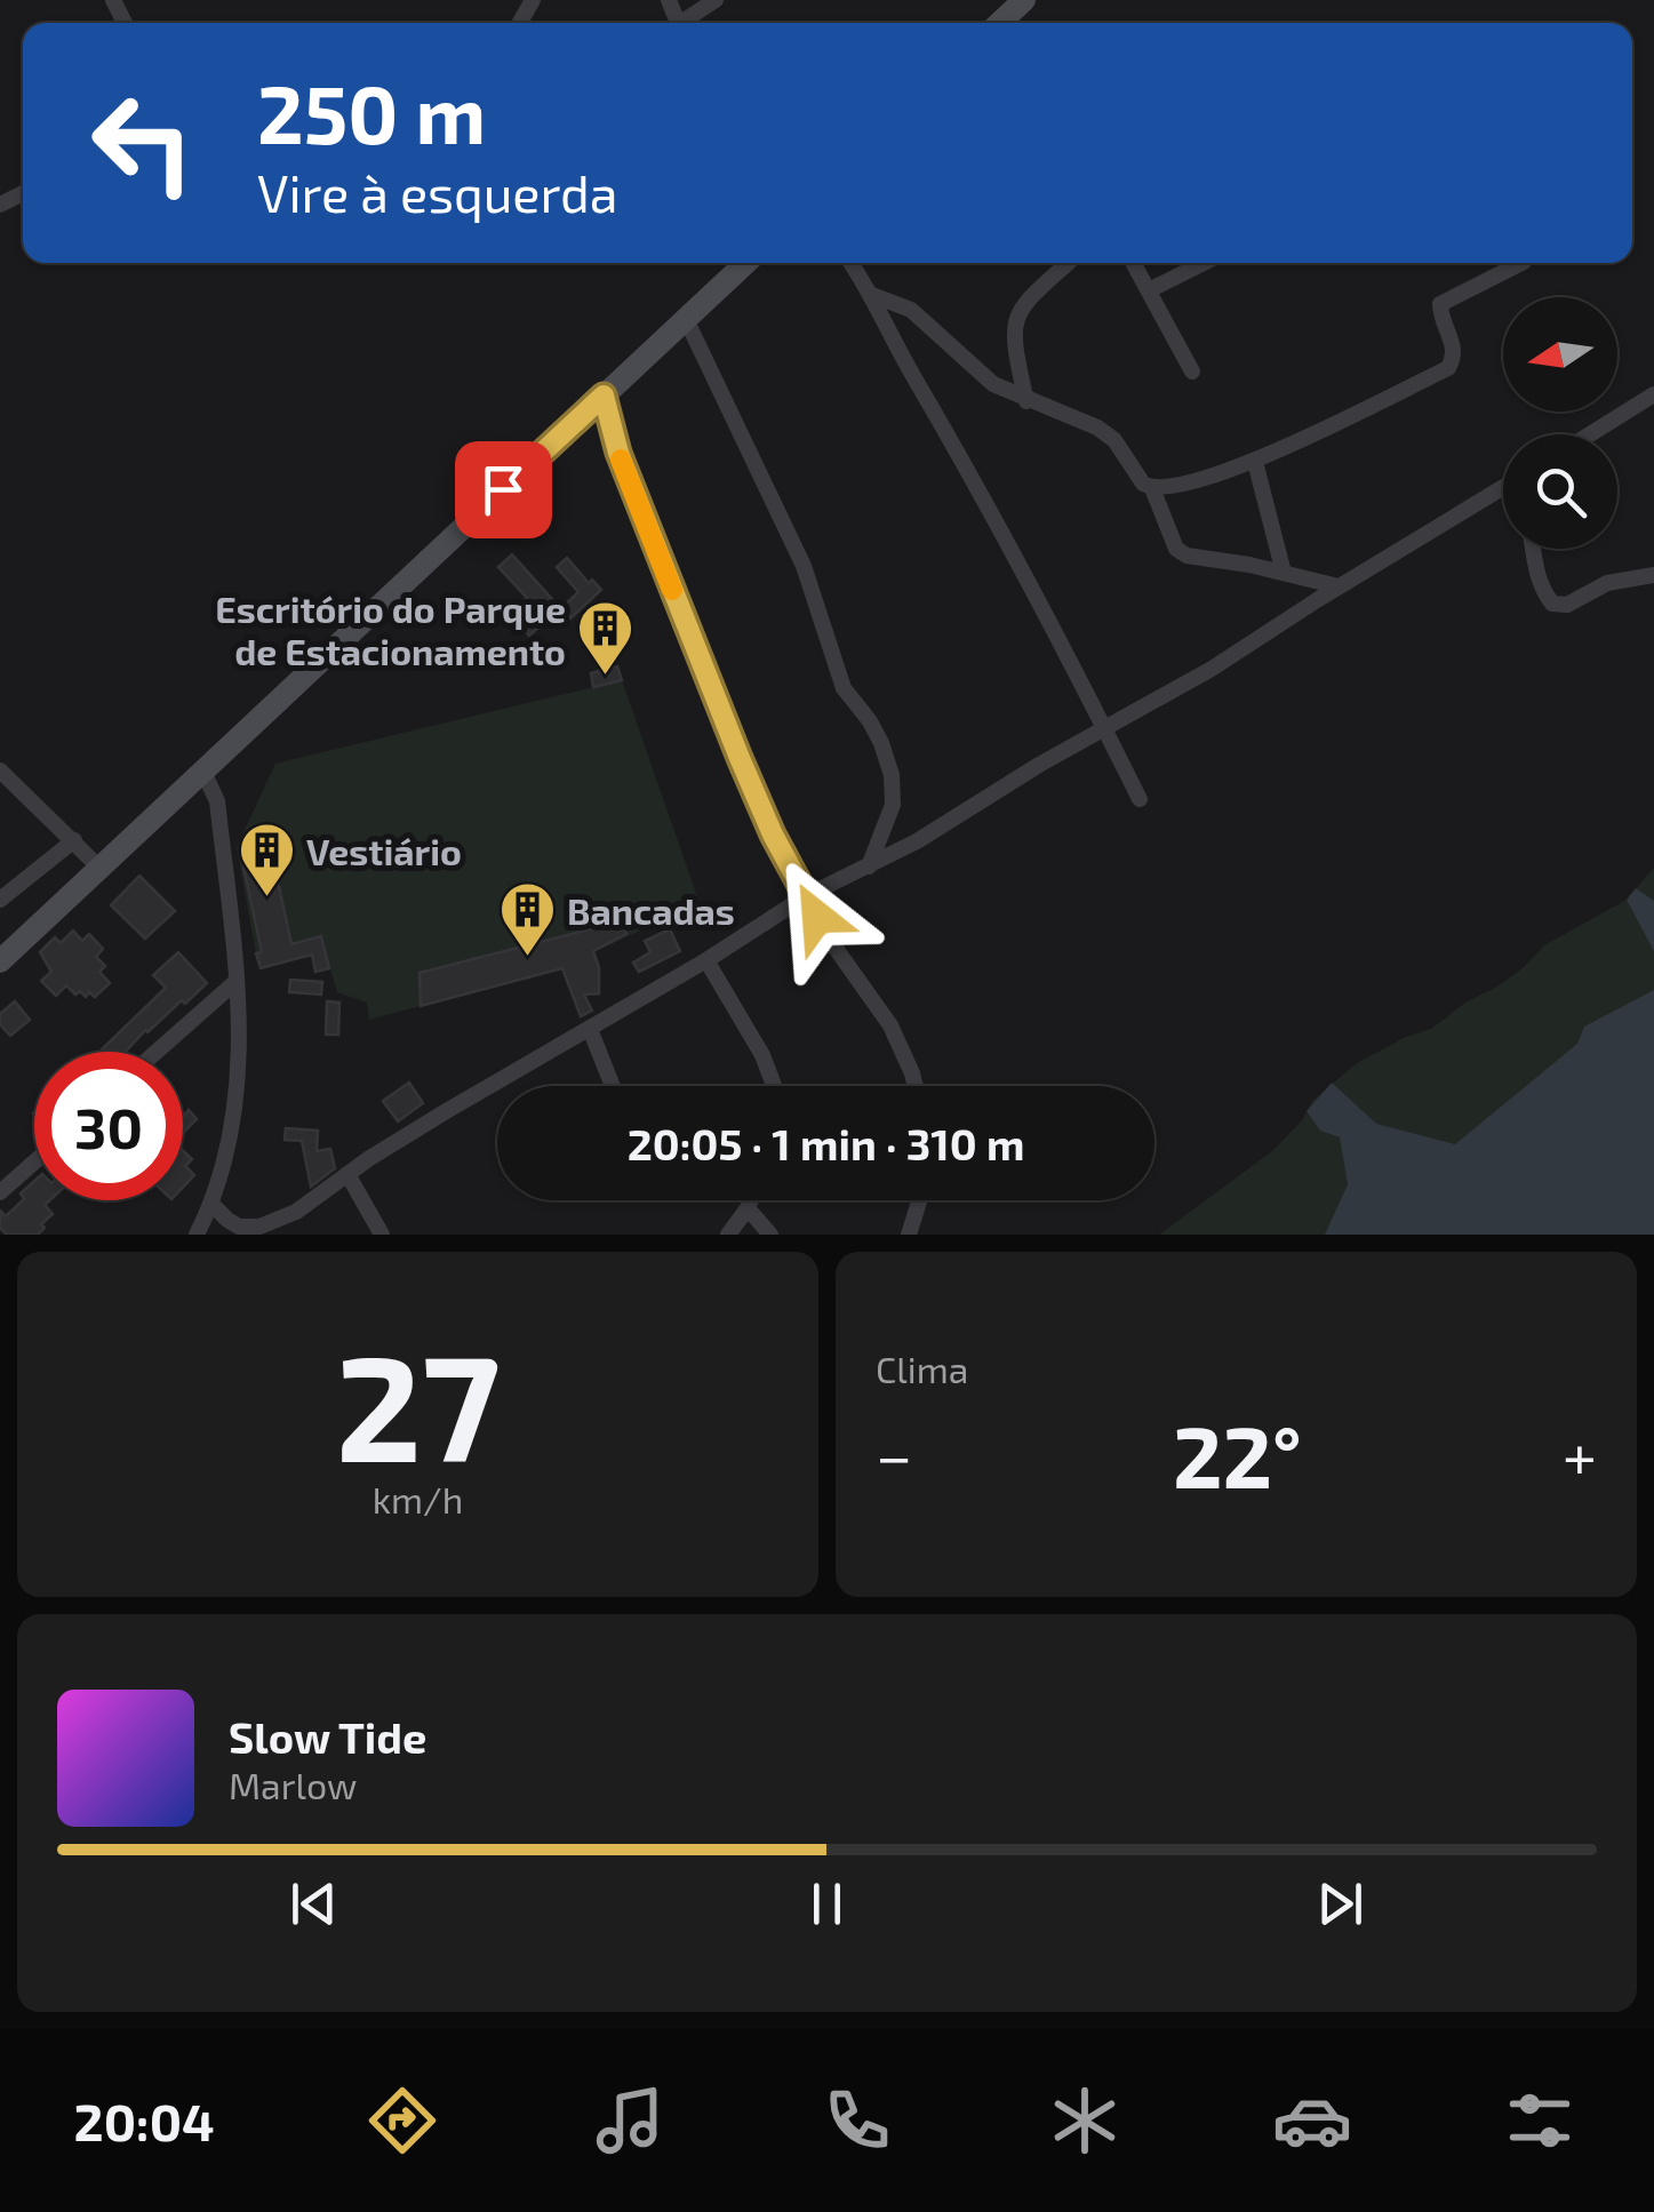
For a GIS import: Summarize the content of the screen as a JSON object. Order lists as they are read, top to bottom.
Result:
{
  "places": {
    "building": ["Escritório do Parque de Estacionamento", "Vestiário", "Bancadas"]
  },
  "north": "left",
  "page": {
    "turn": ["250 m", "Vire à esquerda"],
    "limit": "30",
    "trip": "20:05 · 1 min · 310 m",
    "tile": [
      ["27", "km/h"],
      "Clima"
    ],
    "heat": ["−", "22°", "+"],
    "song": ["Slow Tide", "Marlow"],
    "tabs": "20:04"
  }
}
